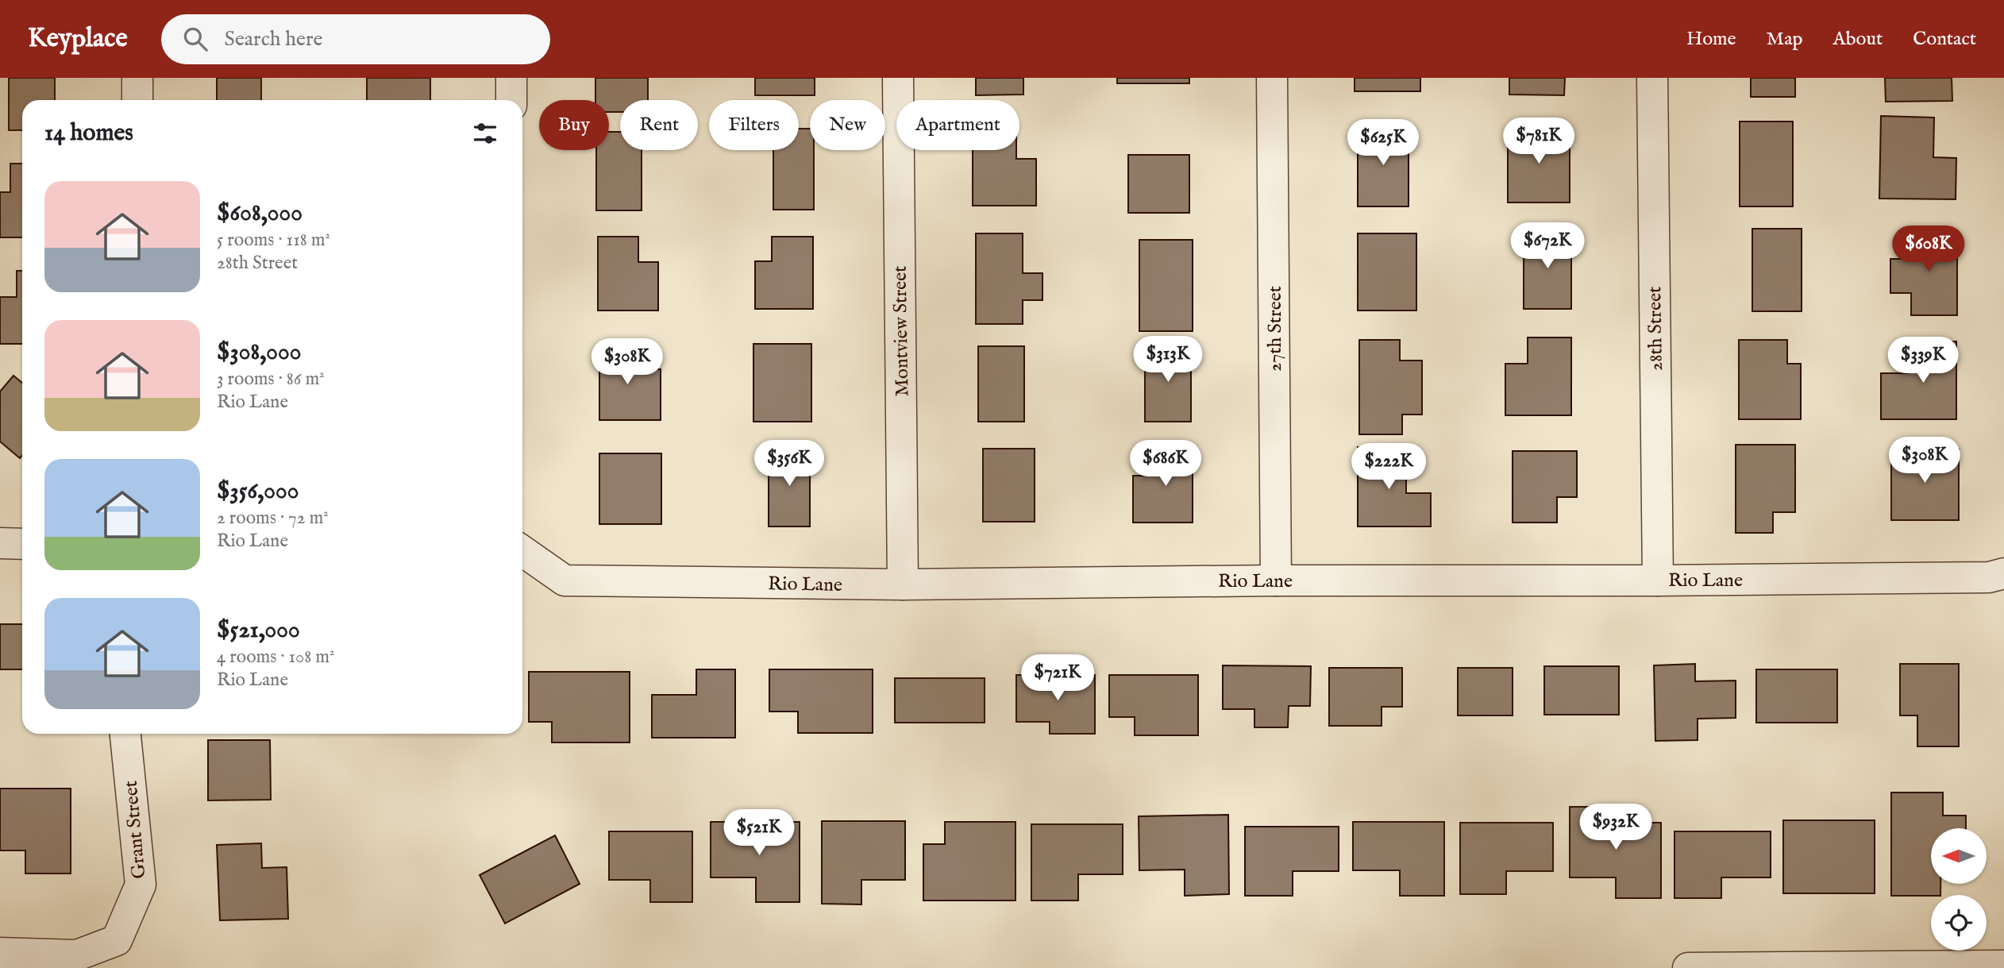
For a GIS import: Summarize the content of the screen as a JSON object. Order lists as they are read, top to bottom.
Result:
{
  "streets": {
    "street": [
      "27th Street",
      "28th Street",
      "Montview Street",
      "Rio Lane",
      "Grant Street"
    ]
  },
  "crossings": [
    ["27th Street", "Rio Lane"],
    ["28th Street", "Rio Lane"],
    ["Montview Street", "Rio Lane"]
  ],
  "north": "left",
  "page": {
    "header": "Keyplace",
    "search": "Search here",
    "nav": [
      "Home",
      "Map",
      "About",
      "Contact"
    ],
    "chip": [
      "Buy",
      "Rent",
      "Filters",
      "New",
      "Apartment"
    ],
    "heading": "14 homes",
    "price": [
      "$781K",
      "$625K",
      "$672K",
      "$608K",
      "$313K",
      "$339K",
      "$308K",
      "$308K",
      "$356K",
      "$686K",
      "$222K",
      "$721K",
      "$932K",
      "$521K"
    ],
    "list": [
      {
        "name": "$608,000",
        "note": "5 rooms · 118 m² · 28th Street"
      },
      {
        "name": "$308,000",
        "note": "3 rooms · 86 m² · Rio Lane"
      },
      {
        "name": "$356,000",
        "note": "2 rooms · 72 m² · Rio Lane"
      },
      {
        "name": "$521,000",
        "note": "4 rooms · 108 m² · Rio Lane"
      }
    ]
  }
}
